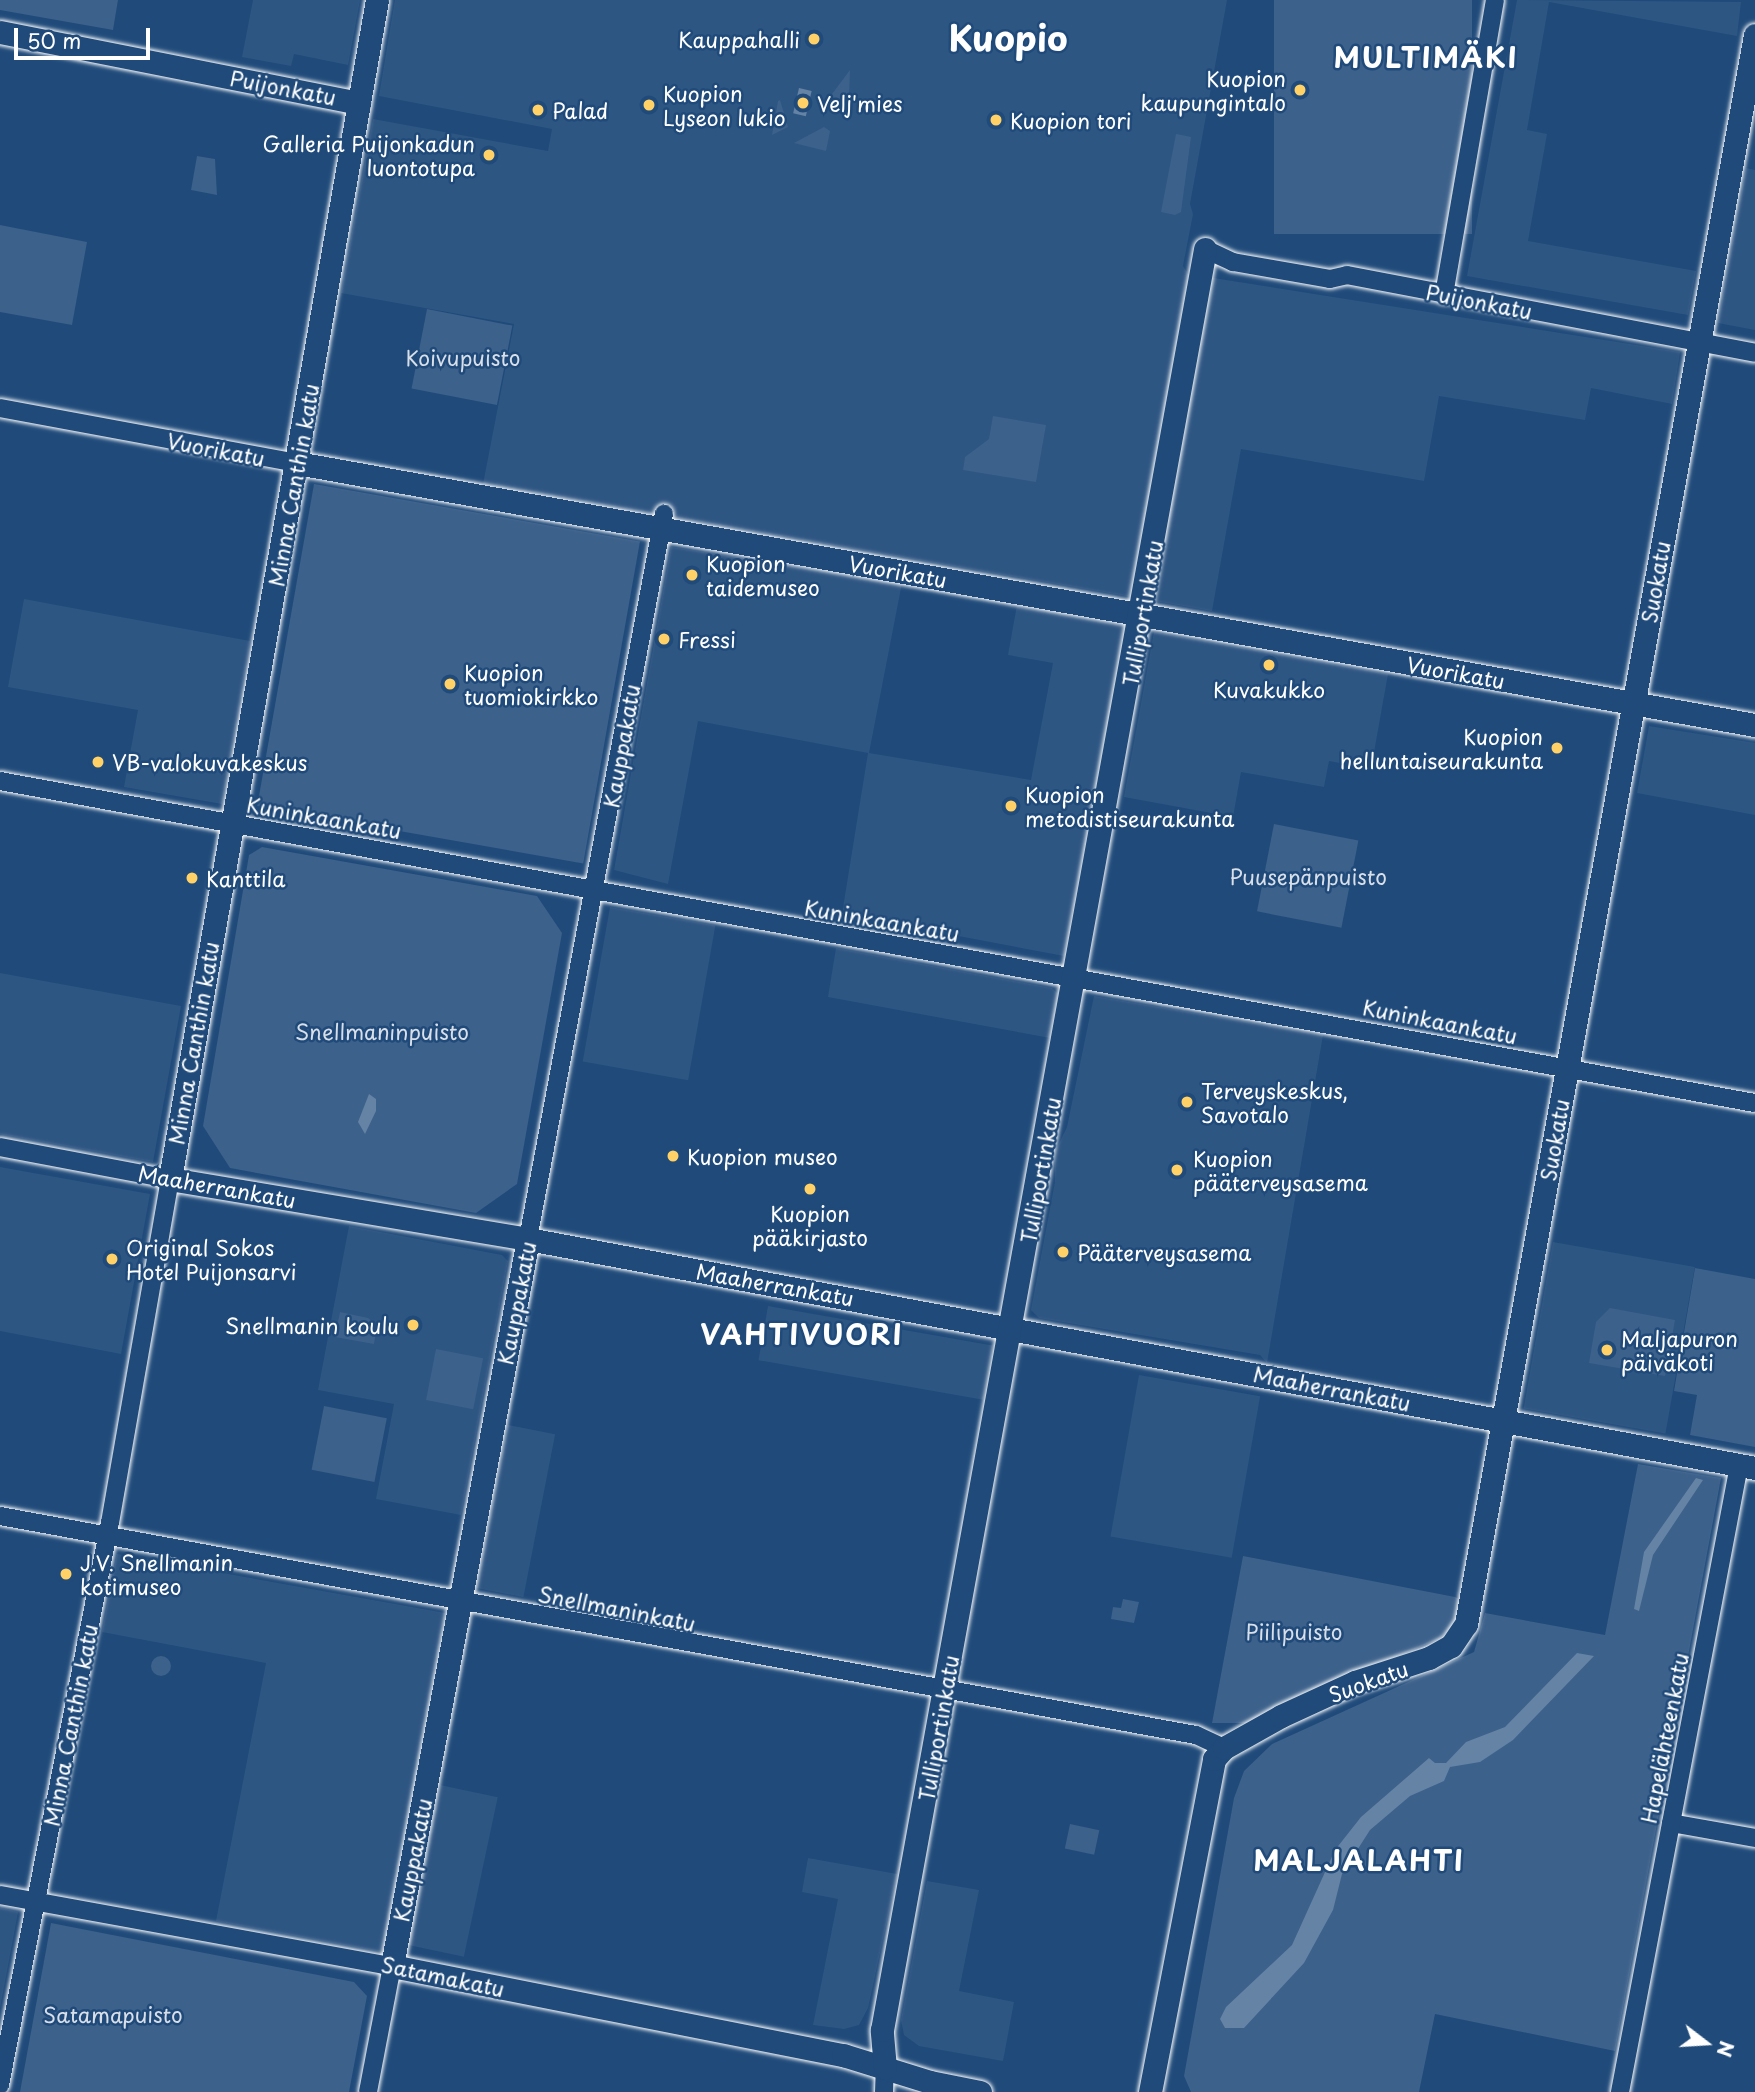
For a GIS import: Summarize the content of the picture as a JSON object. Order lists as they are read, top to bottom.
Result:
{
  "streets": {
    "main road": [
      "Puijonkatu",
      "Vuorikatu",
      "Minna Canthin katu",
      "Suokatu",
      "Tulliportinkatu",
      "Kauppakatu",
      "Maaherrankatu",
      "Satamakatu"
    ],
    "street": ["Kuninkaankatu", "Snellmaninkatu", "Hapelähteenkatu"]
  },
  "crossings": [
    ["Puijonkatu", "Minna Canthin katu"],
    ["Puijonkatu", "Suokatu"],
    ["Puijonkatu", "Tulliportinkatu"],
    ["Vuorikatu", "Minna Canthin katu"],
    ["Vuorikatu", "Suokatu"],
    ["Vuorikatu", "Tulliportinkatu"],
    ["Vuorikatu", "Kauppakatu"],
    ["Minna Canthin katu", "Kuninkaankatu"],
    ["Minna Canthin katu", "Maaherrankatu"],
    ["Minna Canthin katu", "Snellmaninkatu"],
    ["Minna Canthin katu", "Satamakatu"],
    ["Suokatu", "Kuninkaankatu"],
    ["Suokatu", "Maaherrankatu"],
    ["Suokatu", "Snellmaninkatu"],
    ["Tulliportinkatu", "Kuninkaankatu"],
    ["Tulliportinkatu", "Maaherrankatu"],
    ["Tulliportinkatu", "Snellmaninkatu"],
    ["Tulliportinkatu", "Satamakatu"],
    ["Kauppakatu", "Kuninkaankatu"],
    ["Kauppakatu", "Maaherrankatu"],
    ["Kauppakatu", "Snellmaninkatu"],
    ["Kauppakatu", "Satamakatu"],
    ["Maaherrankatu", "Hapelähteenkatu"]
  ],
  "districts": [
    "Kuopio",
    "MULTIMÄKI",
    "VAHTIVUORI",
    "MALJALAHTI"
  ],
  "parks": [
    "Koivupuisto",
    "Puusepänpuisto",
    "Snellmaninpuisto",
    "Piilipuisto",
    "Satamapuisto"
  ],
  "places": [
    "Kauppahalli",
    "Kuopion kaupungintalo",
    "Velj'mies",
    "Kuopion Lyseon lukio",
    "Palad",
    "Kuopion tori",
    "Galleria Puijonkadun luontotupa",
    "Kuopion taidemuseo",
    "Fressi",
    "Kuvakukko",
    "Kuopion tuomiokirkko",
    "Kuopion helluntaiseurakunta",
    "VB-valokuvakeskus",
    "Kuopion metodistiseurakunta",
    "Kanttila",
    "Terveyskeskus, Savotalo",
    "Kuopion museo",
    "Kuopion pääterveysasema",
    "Kuopion pääkirjasto",
    "Pääterveysasema",
    "Original Sokos Hotel Puijonsarvi",
    "Snellmanin koulu",
    "Maljapuron päiväkoti",
    "J.V. Snellmanin kotimuseo"
  ],
  "scale_bar": "50 m",
  "north": "right"
}
